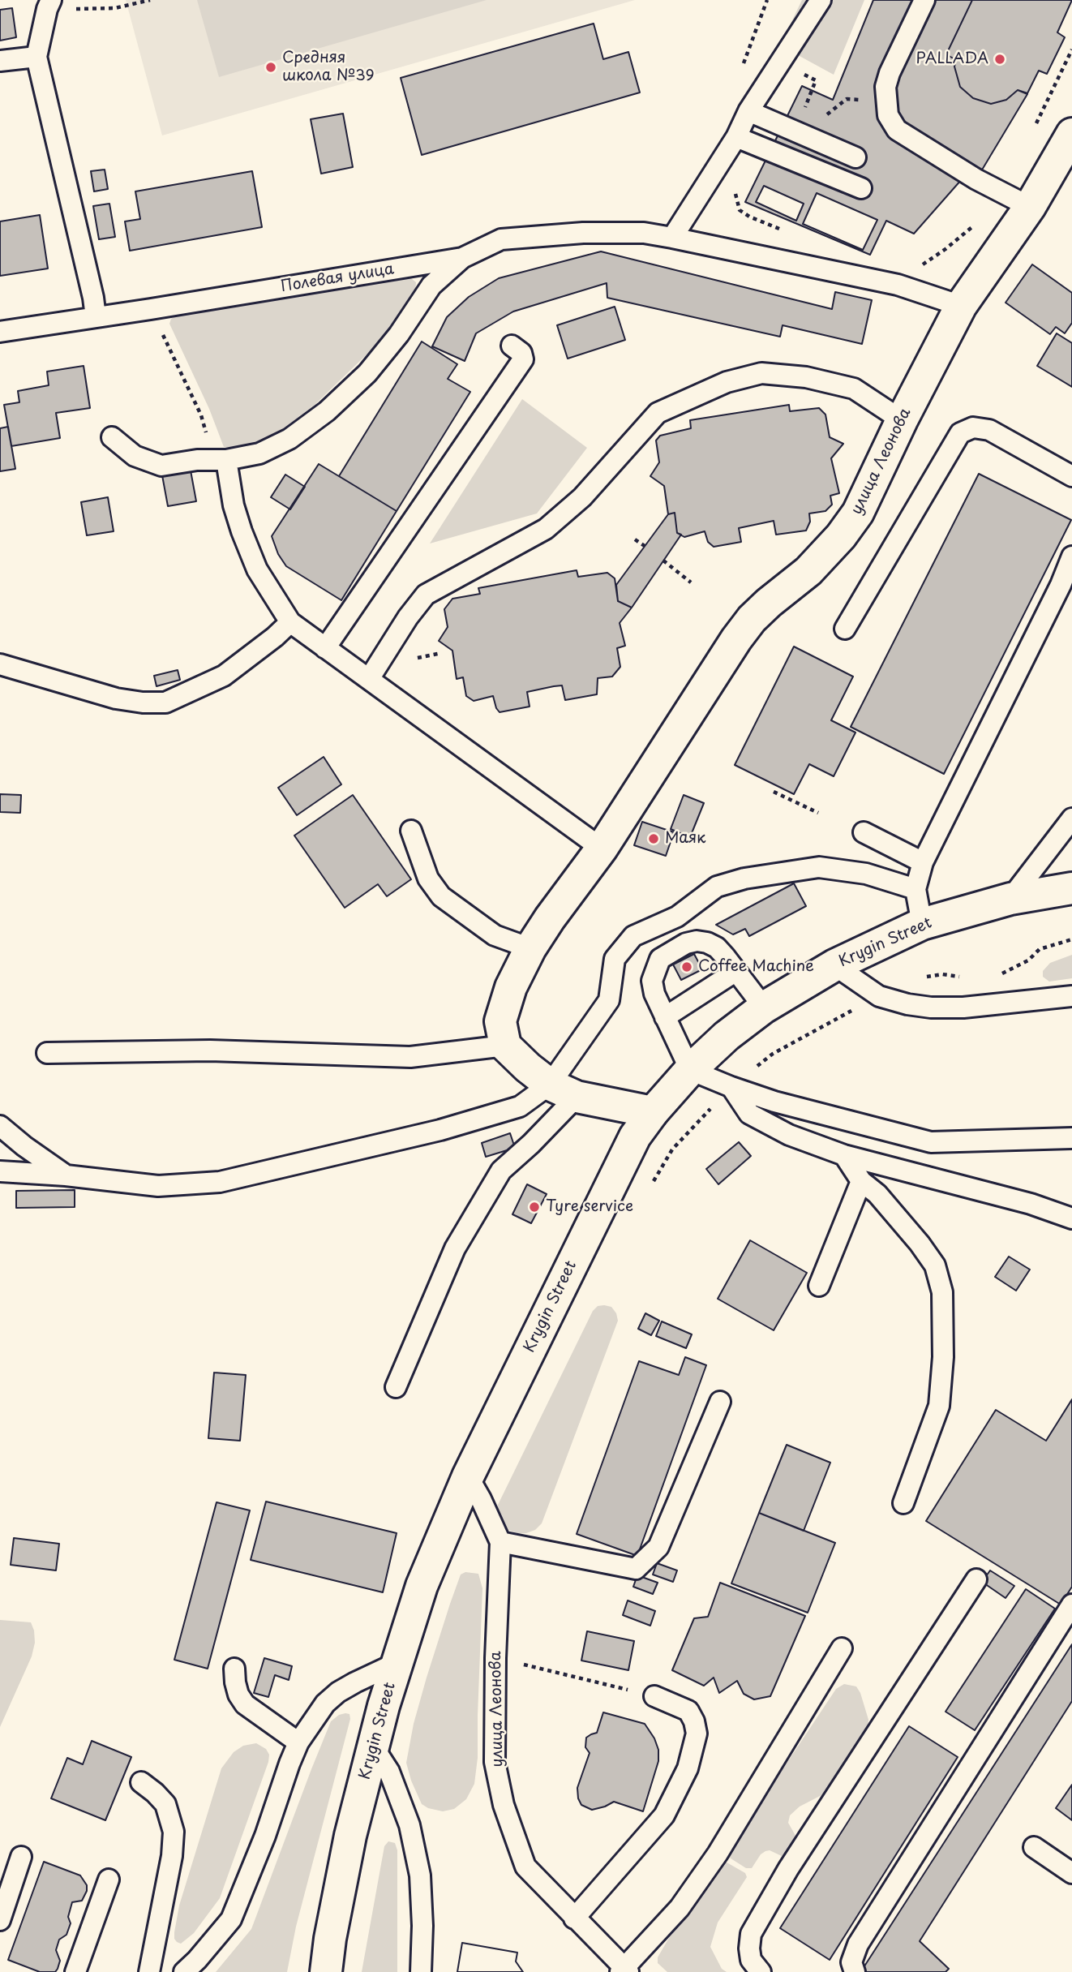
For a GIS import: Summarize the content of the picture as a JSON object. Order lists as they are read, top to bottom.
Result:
{
  "streets": {
    "main road": ["улица Леонова", "Krygin Street"],
    "lane": ["Полевая улица"]
  },
  "crossings": [
    ["Полевая улица", "улица Леонова"],
    ["улица Леонова", "Krygin Street"]
  ],
  "places": [
    "PALLADA",
    "Средняя школа №39",
    "Маяк",
    "Coffee Machine",
    "Tyre service"
  ]
}
